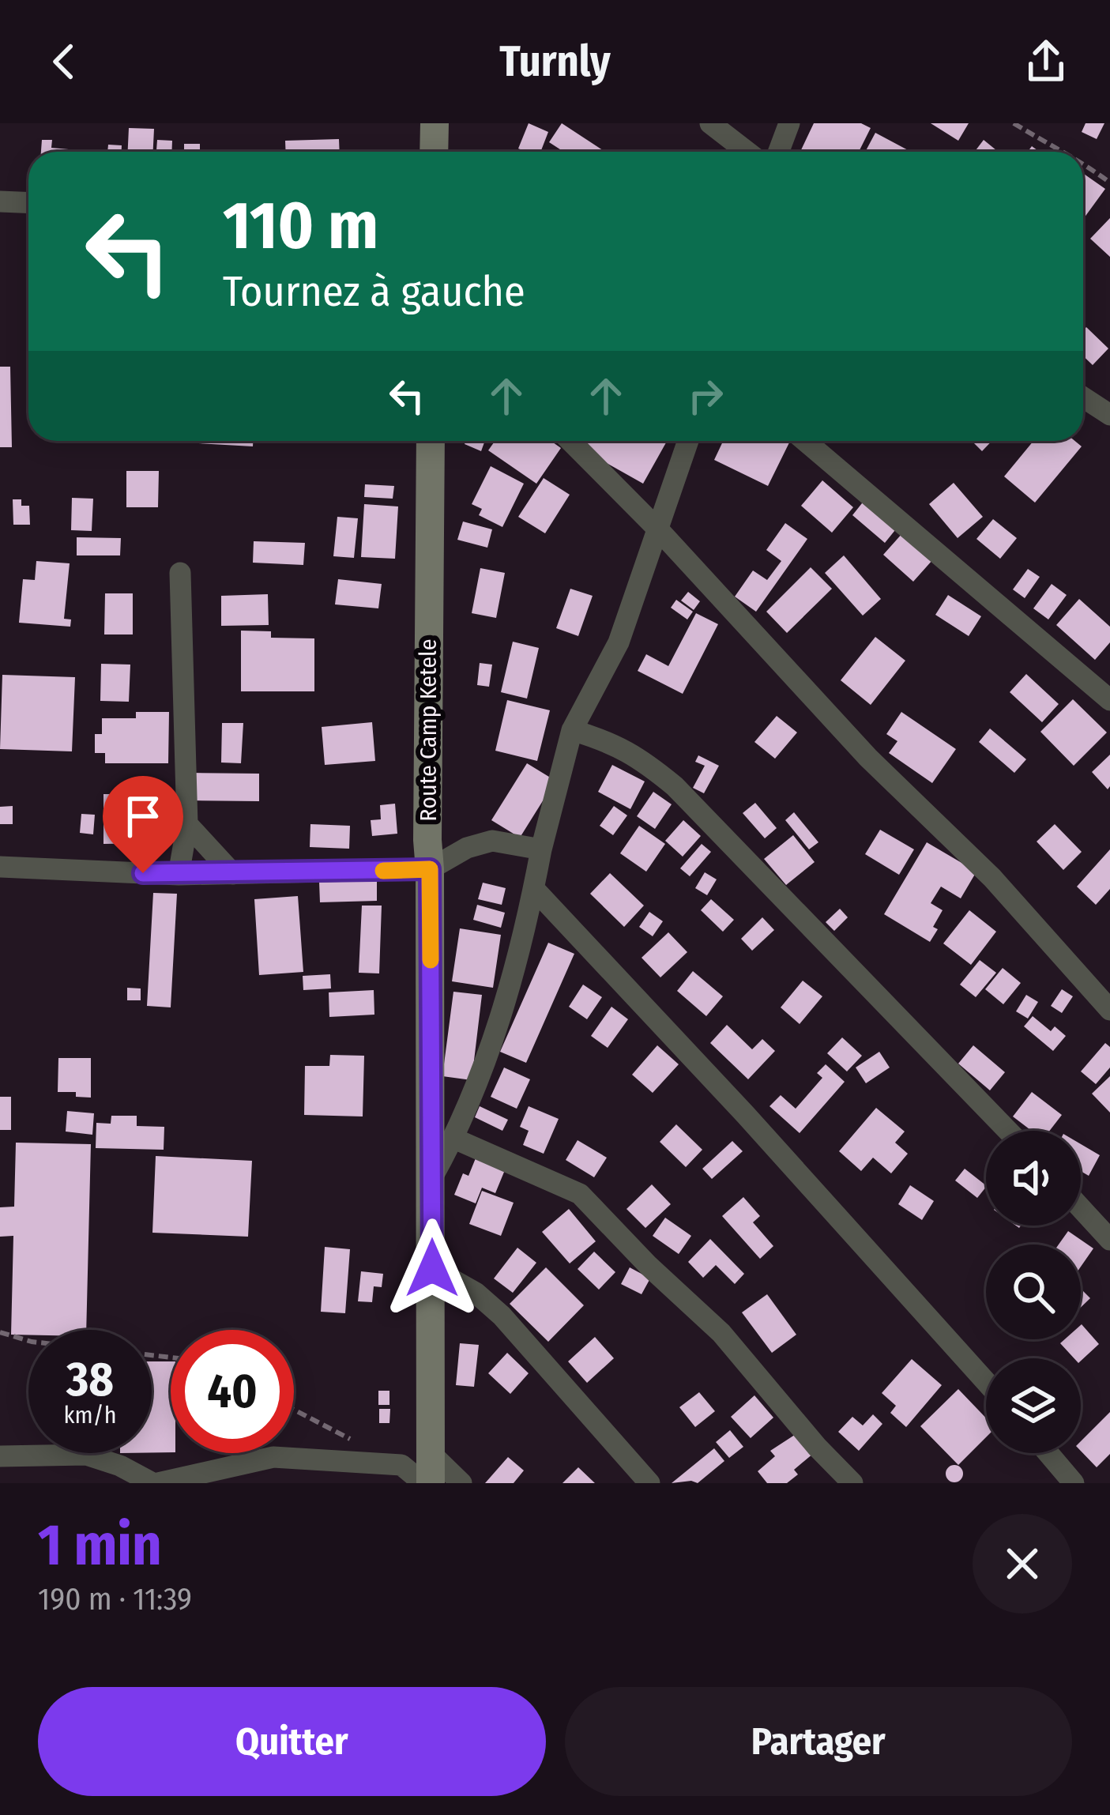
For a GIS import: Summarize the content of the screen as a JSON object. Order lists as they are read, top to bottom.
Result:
{
  "streets": {
    "street": ["Route Camp Ketele"]
  },
  "page": {
    "header": "Turnly",
    "turn": ["110 m", "Tournez à gauche"],
    "speed": "38 km/h",
    "limit": "40",
    "heading": ["1 min", "190 m · 11:39"],
    "buttons": ["Quitter", "Partager"]
  }
}
